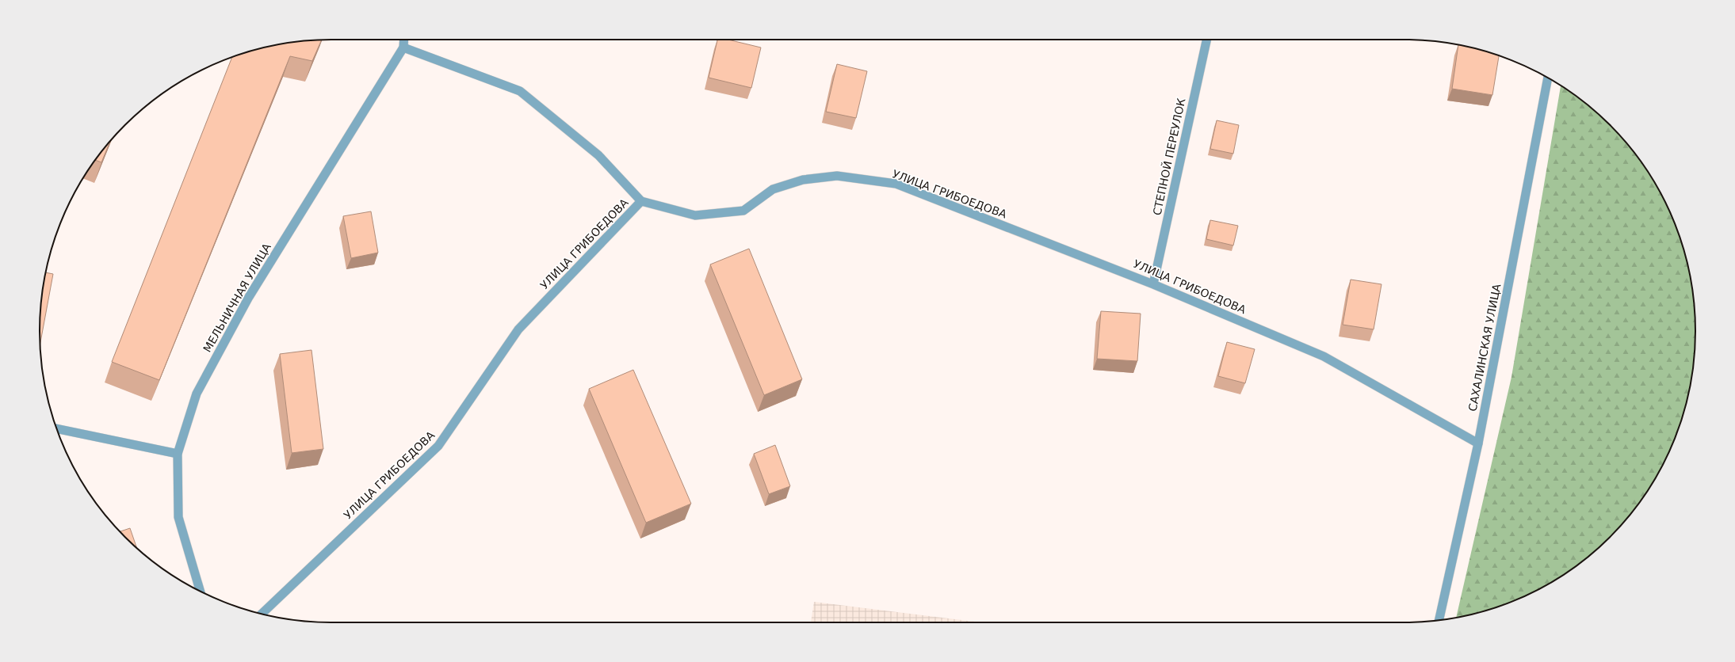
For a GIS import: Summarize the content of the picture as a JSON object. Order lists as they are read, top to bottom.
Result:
{
  "streets": {
    "street": [
      "СТЕПНОЙ ПЕРЕУЛОК",
      "УЛИЦА ГРИБОЕДОВА",
      "МЕЛЬНИЧНАЯ УЛИЦА",
      "САХАЛИНСКАЯ УЛИЦА"
    ]
  },
  "crossings": [
    ["СТЕПНОЙ ПЕРЕУЛОК", "УЛИЦА ГРИБОЕДОВА"],
    ["УЛИЦА ГРИБОЕДОВА", "САХАЛИНСКАЯ УЛИЦА"]
  ]
}
